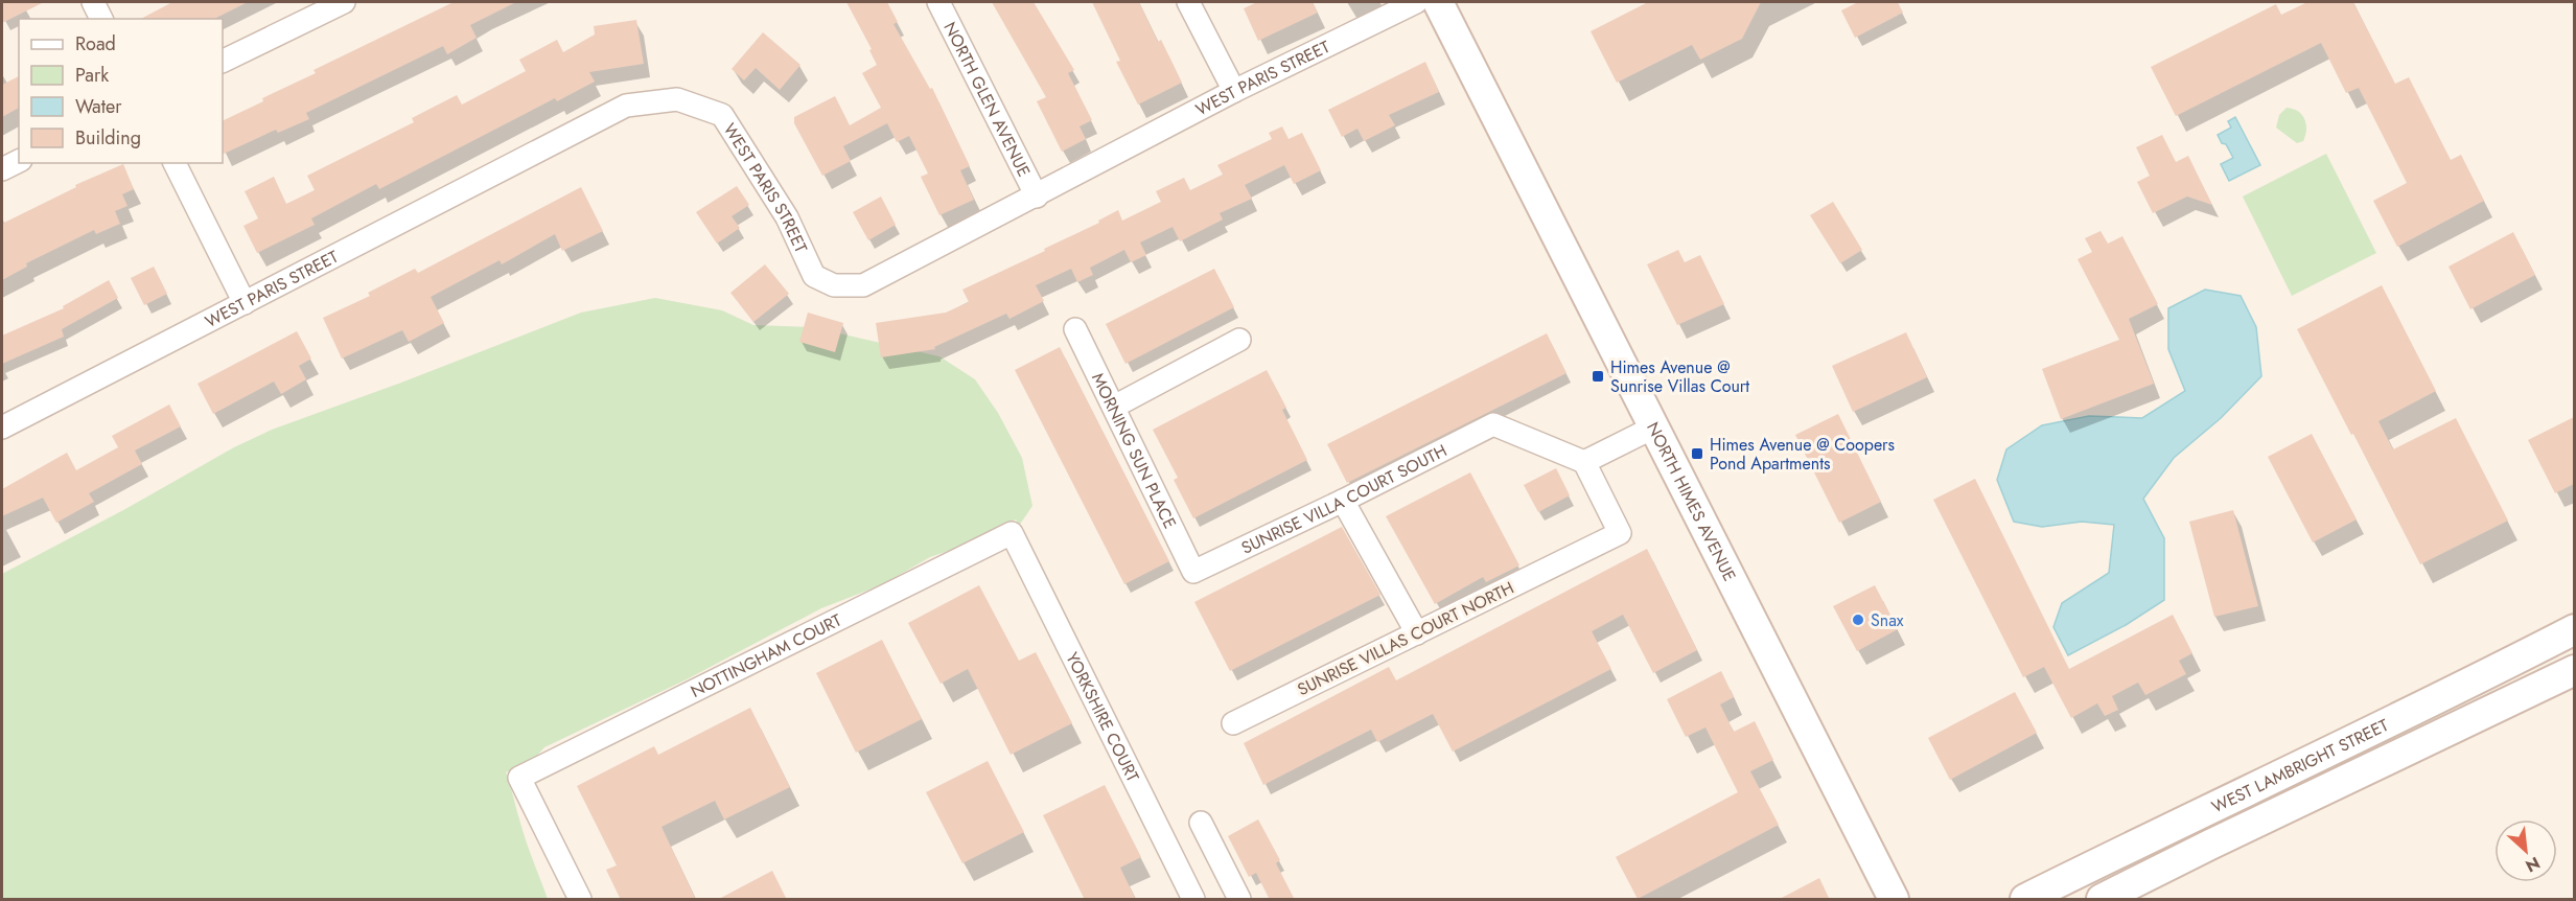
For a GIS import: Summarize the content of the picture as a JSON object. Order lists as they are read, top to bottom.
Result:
{
  "streets": {
    "main road": ["NORTH HIMES AVENUE", "WEST LAMBRIGHT STREET"],
    "street": [
      "WEST PARIS STREET",
      "NORTH GLEN AVENUE",
      "MORNING SUN PLACE",
      "SUNRISE VILLA COURT SOUTH",
      "SUNRISE VILLAS COURT NORTH",
      "NOTTINGHAM COURT",
      "YORKSHIRE COURT"
    ]
  },
  "crossings": [
    ["WEST PARIS STREET", "NORTH GLEN AVENUE"],
    ["MORNING SUN PLACE", "SUNRISE VILLA COURT SOUTH"],
    ["SUNRISE VILLA COURT SOUTH", "SUNRISE VILLAS COURT NORTH"],
    ["NOTTINGHAM COURT", "YORKSHIRE COURT"]
  ],
  "places": {
    "transit": ["Himes Avenue @ Sunrise Villas Court", "Himes Avenue @ Coopers Pond Apartments"],
    "other": ["Snax"]
  },
  "legend": [
    "Road",
    "Park",
    "Water",
    "Building"
  ],
  "north": "bottom right"
}
